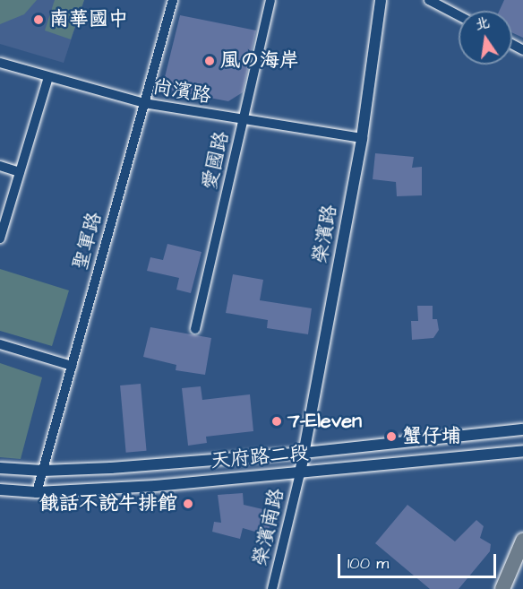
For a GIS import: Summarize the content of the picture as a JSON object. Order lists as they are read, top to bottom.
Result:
{
  "streets": {
    "street": [
      "尚濱路",
      "愛國路",
      "榮濱路",
      "聖軍路",
      "天府路二段",
      "榮濱南路"
    ]
  },
  "crossings": [
    ["尚濱路", "愛國路"],
    ["尚濱路", "榮濱路"],
    ["尚濱路", "聖軍路"],
    ["榮濱路", "天府路二段"],
    ["榮濱路", "榮濱南路"],
    ["聖軍路", "天府路二段"],
    ["天府路二段", "榮濱南路"]
  ],
  "places": [
    "南華國中",
    "風の海岸",
    "7-Eleven",
    "蟹仔埔",
    "餓話不說牛排館"
  ],
  "scale_bar": "100 m",
  "north": "top"
}
